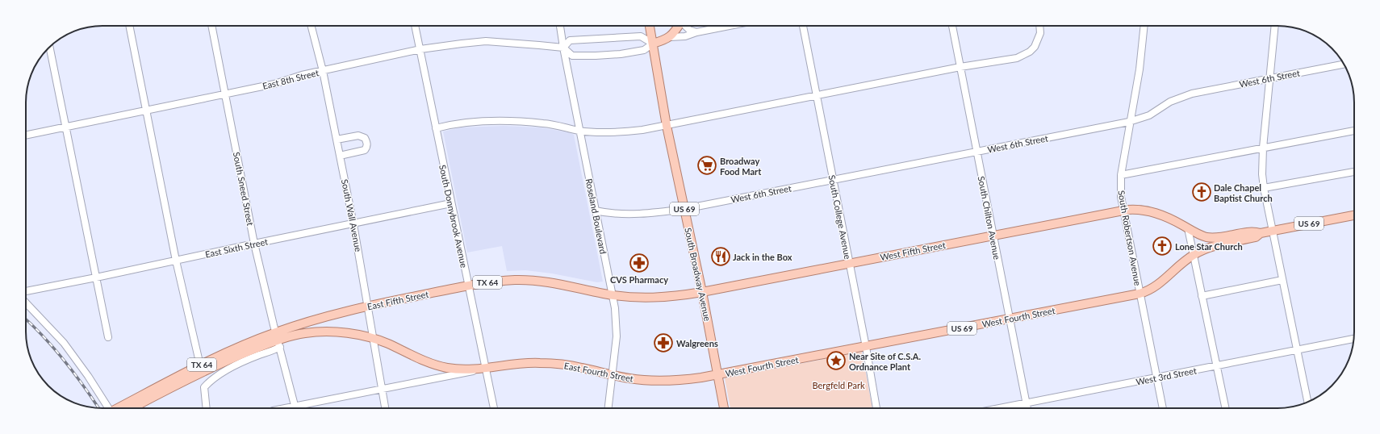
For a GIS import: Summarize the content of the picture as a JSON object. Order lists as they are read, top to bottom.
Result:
{
  "streets": {
    "main road": [
      "US 69",
      "West Fifth Street",
      "South Broadway Avenue",
      "TX 64",
      "East Fifth Street",
      "West Fourth Street",
      "East Fourth Street"
    ],
    "street": [
      "West 6th Street",
      "East 8th Street",
      "South Sneed Street",
      "South Wall Avenue",
      "South Donnybrook Avenue",
      "Roseland Boulevard",
      "South College Avenue",
      "South Chilton Avenue",
      "South Robertson Avenue",
      "East Sixth Street",
      "West 3rd Street"
    ]
  },
  "crossings": [
    ["West 6th Street", "Roseland Boulevard"],
    ["West 6th Street", "South College Avenue"],
    ["West 6th Street", "South Chilton Avenue"],
    ["West 6th Street", "South Robertson Avenue"],
    ["West 6th Street", "South Broadway Avenue"],
    ["East 8th Street", "South Sneed Street"],
    ["East 8th Street", "South Wall Avenue"],
    ["East 8th Street", "South Donnybrook Avenue"],
    ["East 8th Street", "Roseland Boulevard"],
    ["East 8th Street", "South Broadway Avenue"],
    ["South Sneed Street", "East Sixth Street"],
    ["South Sneed Street", "East Fifth Street"],
    ["US 69", "South Robertson Avenue"],
    ["US 69", "West Fifth Street"],
    ["US 69", "West Fourth Street"],
    ["South Wall Avenue", "East Sixth Street"],
    ["South Wall Avenue", "East Fifth Street"],
    ["South Wall Avenue", "East Fourth Street"],
    ["South Donnybrook Avenue", "East Sixth Street"],
    ["South Donnybrook Avenue", "East Fifth Street"],
    ["South Donnybrook Avenue", "East Fourth Street"],
    ["Roseland Boulevard", "East Fifth Street"],
    ["Roseland Boulevard", "East Fourth Street"],
    ["South College Avenue", "West Fifth Street"],
    ["South College Avenue", "West Fourth Street"],
    ["South Chilton Avenue", "West Fifth Street"],
    ["South Chilton Avenue", "West Fourth Street"],
    ["South Chilton Avenue", "West 3rd Street"],
    ["South Robertson Avenue", "West Fifth Street"],
    ["South Robertson Avenue", "West Fourth Street"],
    ["South Robertson Avenue", "West 3rd Street"],
    ["West Fifth Street", "South Broadway Avenue"],
    ["West Fifth Street", "East Fifth Street"],
    ["South Broadway Avenue", "East Fifth Street"],
    ["South Broadway Avenue", "West Fourth Street"],
    ["South Broadway Avenue", "East Fourth Street"],
    ["East Fifth Street", "East Fourth Street"],
    ["West Fourth Street", "East Fourth Street"]
  ],
  "parks": ["Bergfeld Park"],
  "places": {
    "supermarket": ["Broadway Food Mart"],
    "church": ["Dale Chapel Baptist Church", "Lone Star Church"],
    "restaurant": ["Jack in the Box"],
    "pharmacy": ["CVS Pharmacy", "Walgreens"],
    "place": ["Near Site of C.S.A. Ordnance Plant"]
  }
}
